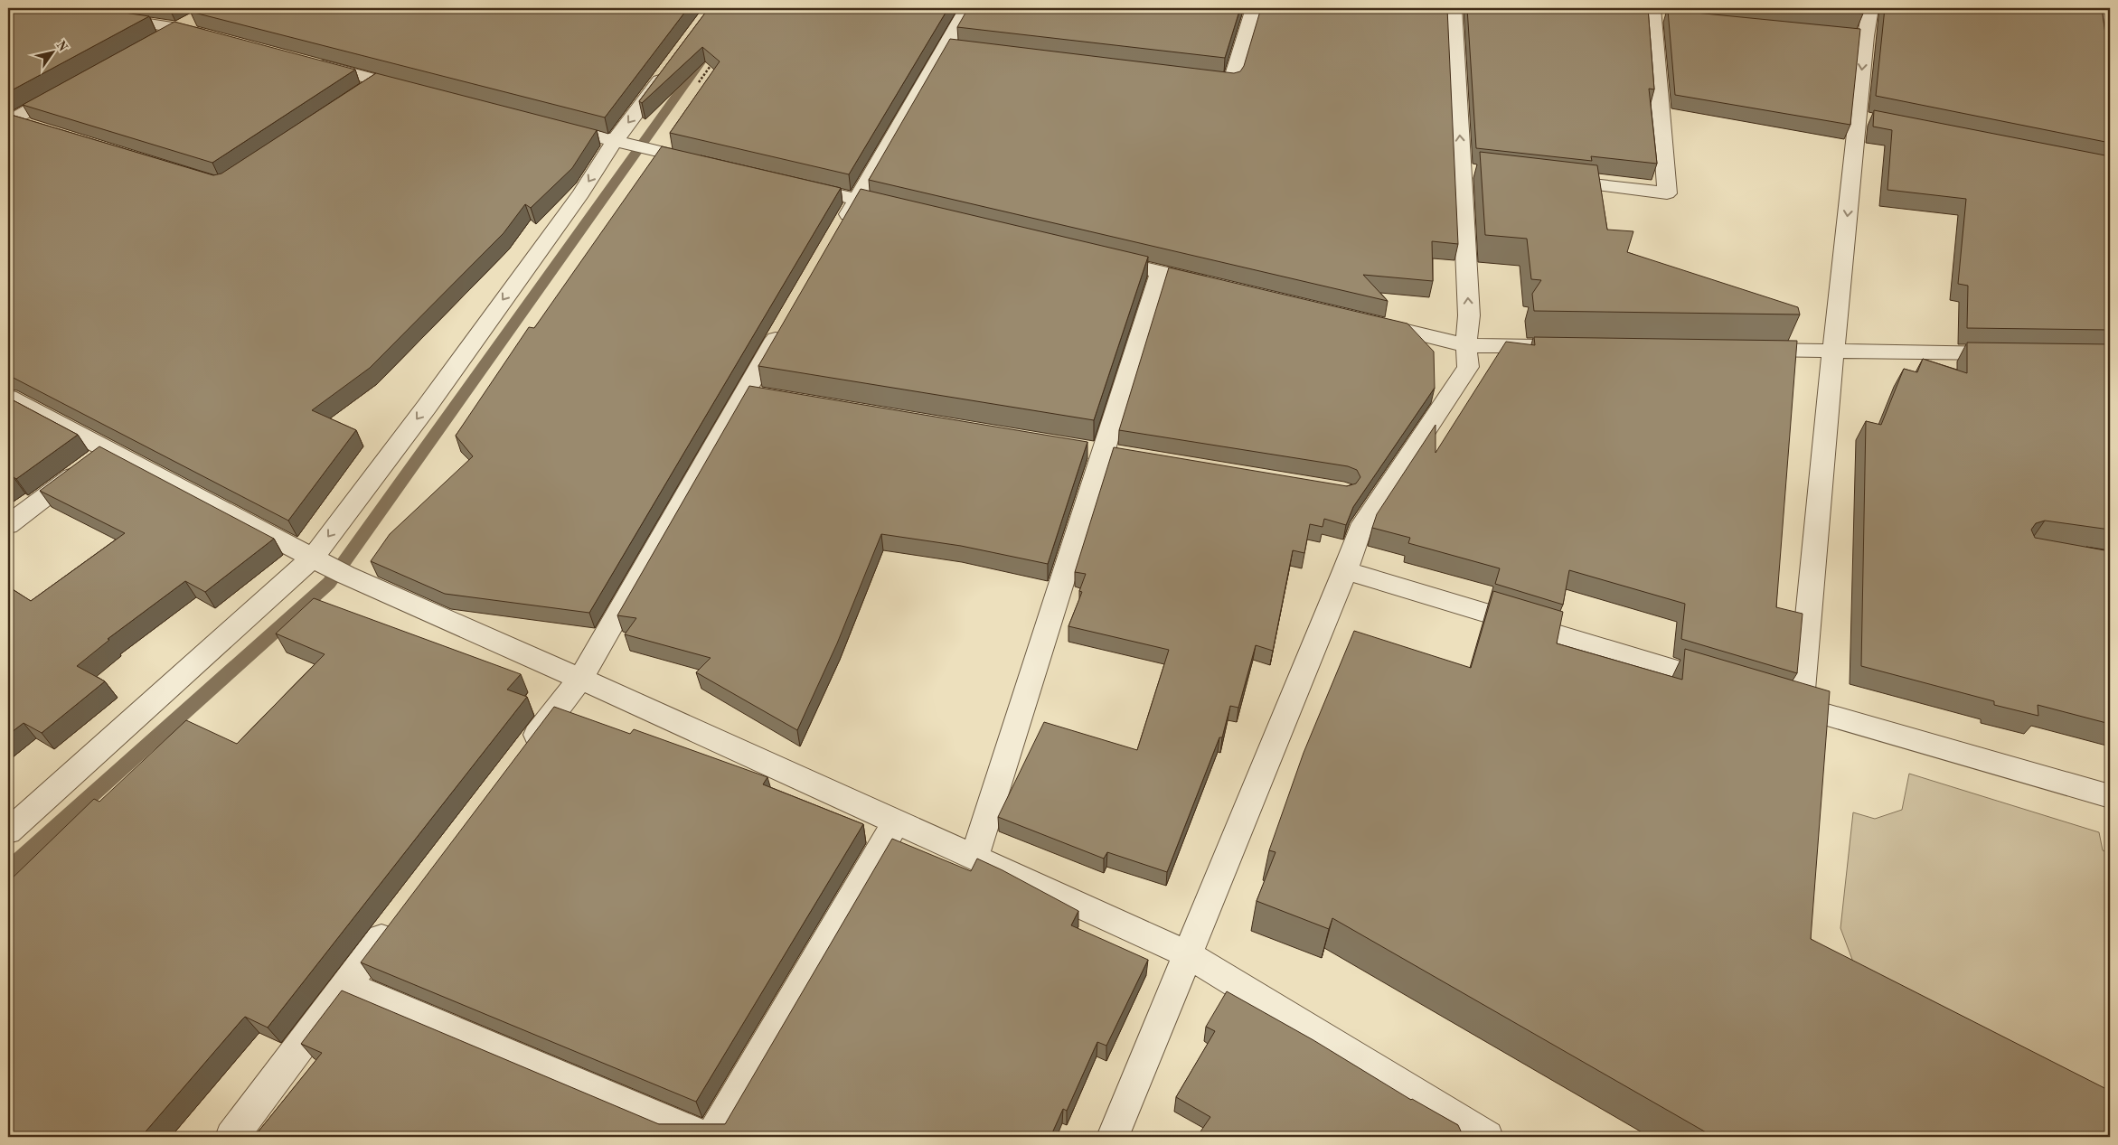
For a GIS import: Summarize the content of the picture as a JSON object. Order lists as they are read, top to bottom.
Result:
{
  "north": "top right"
}
